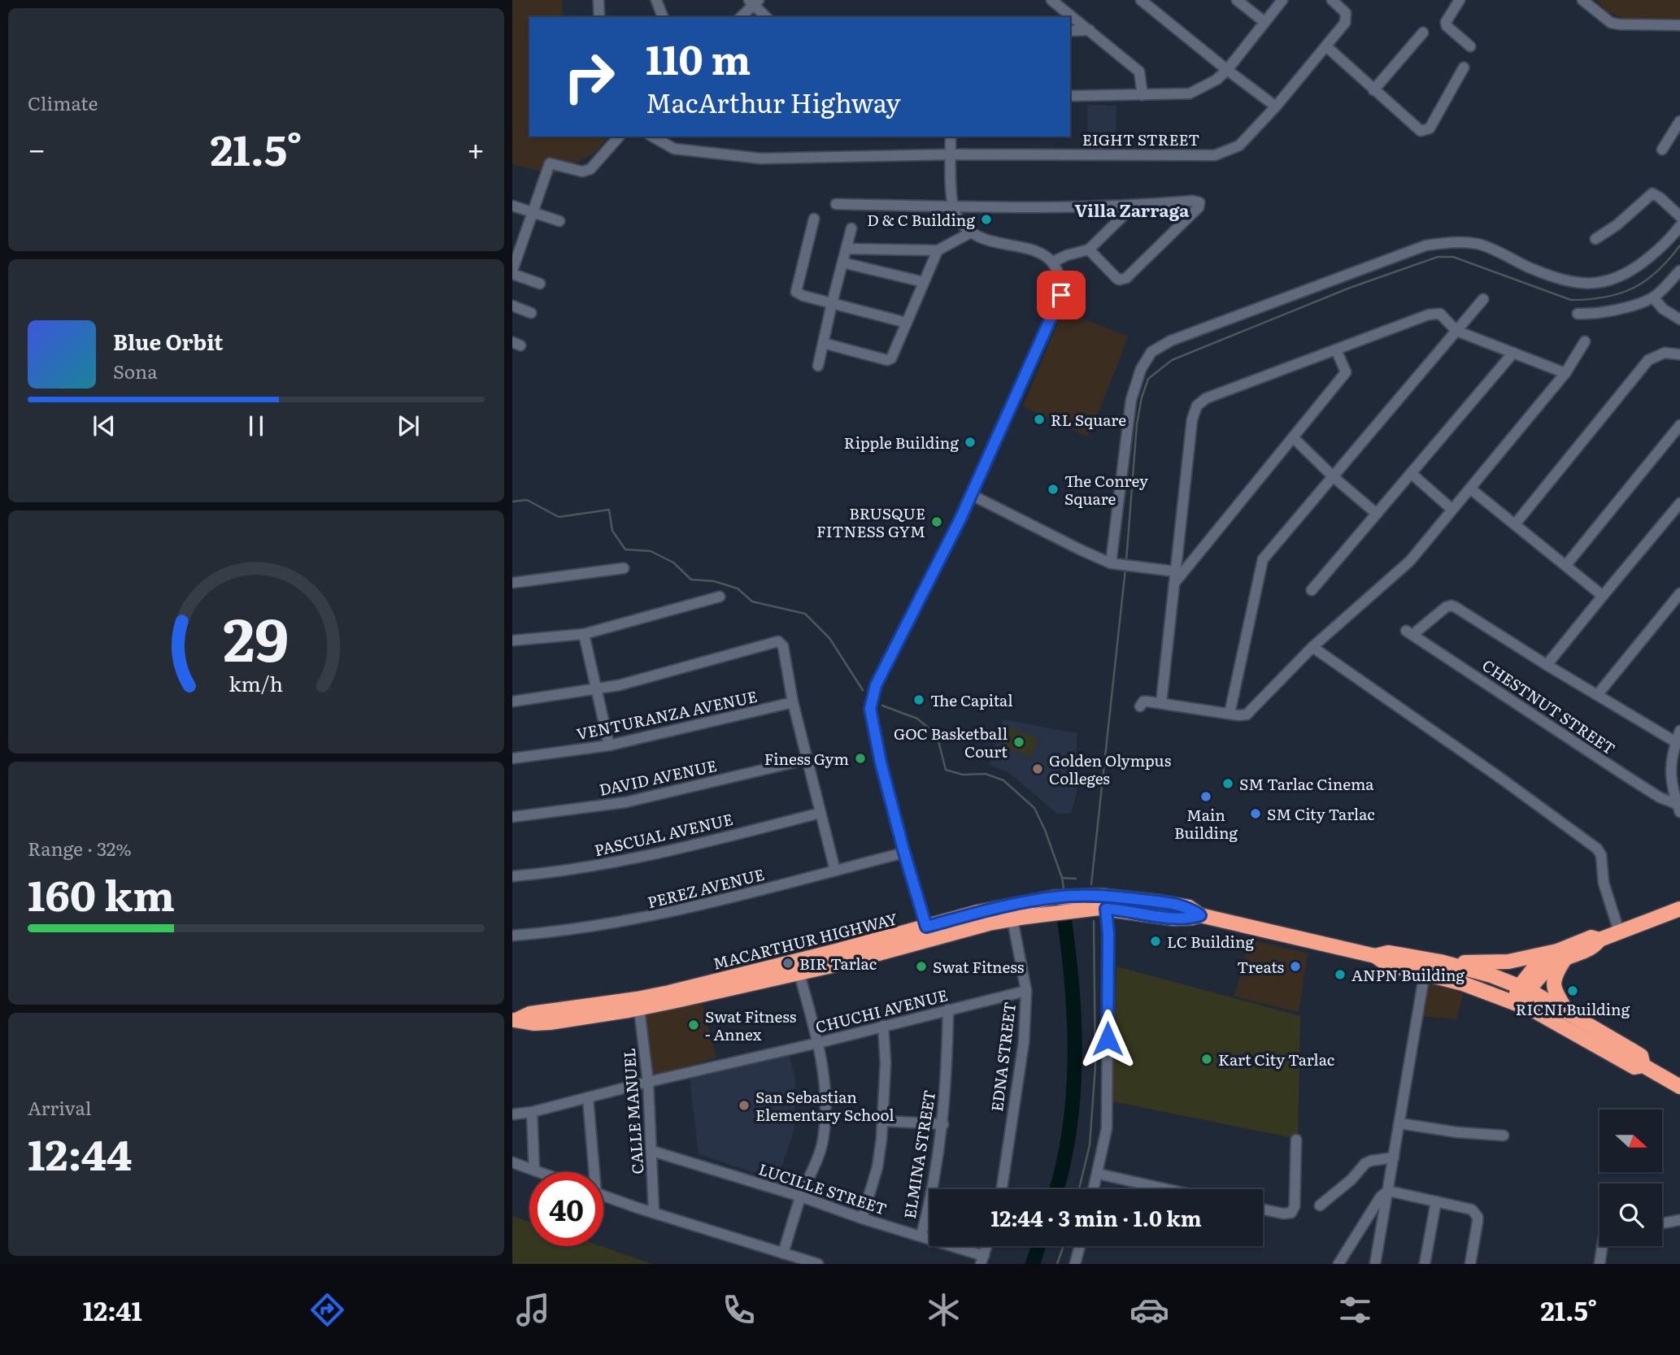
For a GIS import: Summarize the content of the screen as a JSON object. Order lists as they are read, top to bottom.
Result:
{
  "streets": {
    "highway": ["MACARTHUR HIGHWAY"],
    "street": [
      "EIGHT STREET",
      "CHESTNUT STREET",
      "VENTURANZA AVENUE",
      "DAVID AVENUE",
      "PASCUAL AVENUE",
      "PEREZ AVENUE",
      "CHUCHI AVENUE",
      "EDNA STREET",
      "CALLE MANUEL",
      "ELMINA STREET",
      "LUCILLE STREET"
    ]
  },
  "crossings": [
    ["MACARTHUR HIGHWAY", "EDNA STREET"],
    ["MACARTHUR HIGHWAY", "CALLE MANUEL"],
    ["CHUCHI AVENUE", "EDNA STREET"],
    ["CHUCHI AVENUE", "CALLE MANUEL"],
    ["CHUCHI AVENUE", "ELMINA STREET"],
    ["CALLE MANUEL", "LUCILLE STREET"],
    ["ELMINA STREET", "LUCILLE STREET"]
  ],
  "districts": ["Villa Zarraga"],
  "places": [
    "D & C Building",
    "RL Square",
    "Ripple Building",
    "The Conrey Square",
    "BRUSQUE FITNESS GYM",
    "The Capital",
    "GOC Basketball Court",
    "Finess Gym",
    "Golden Olympus Colleges",
    "SM Tarlac Cinema",
    "Main Building",
    "SM City Tarlac",
    "LC Building",
    "BIR Tarlac",
    "Swat Fitness",
    "Treats",
    "ANPN Building",
    "RICNI Building",
    "Swat Fitness - Annex",
    "Kart City Tarlac",
    "San Sebastian Elementary School"
  ],
  "north": "right",
  "page": {
    "tile": [
      "Climate",
      ["Range · 32%", "160 km"],
      ["Arrival", "12:44"]
    ],
    "turn": ["110 m", "MacArthur Highway"],
    "heat": ["−", "21.5°", "+"],
    "song": ["Blue Orbit", "Sona"],
    "limit": "40",
    "trip": "12:44 · 3 min · 1.0 km",
    "tabs": ["12:41", "21.5°"],
    "gauge": ["29", "km/h"]
  }
}
